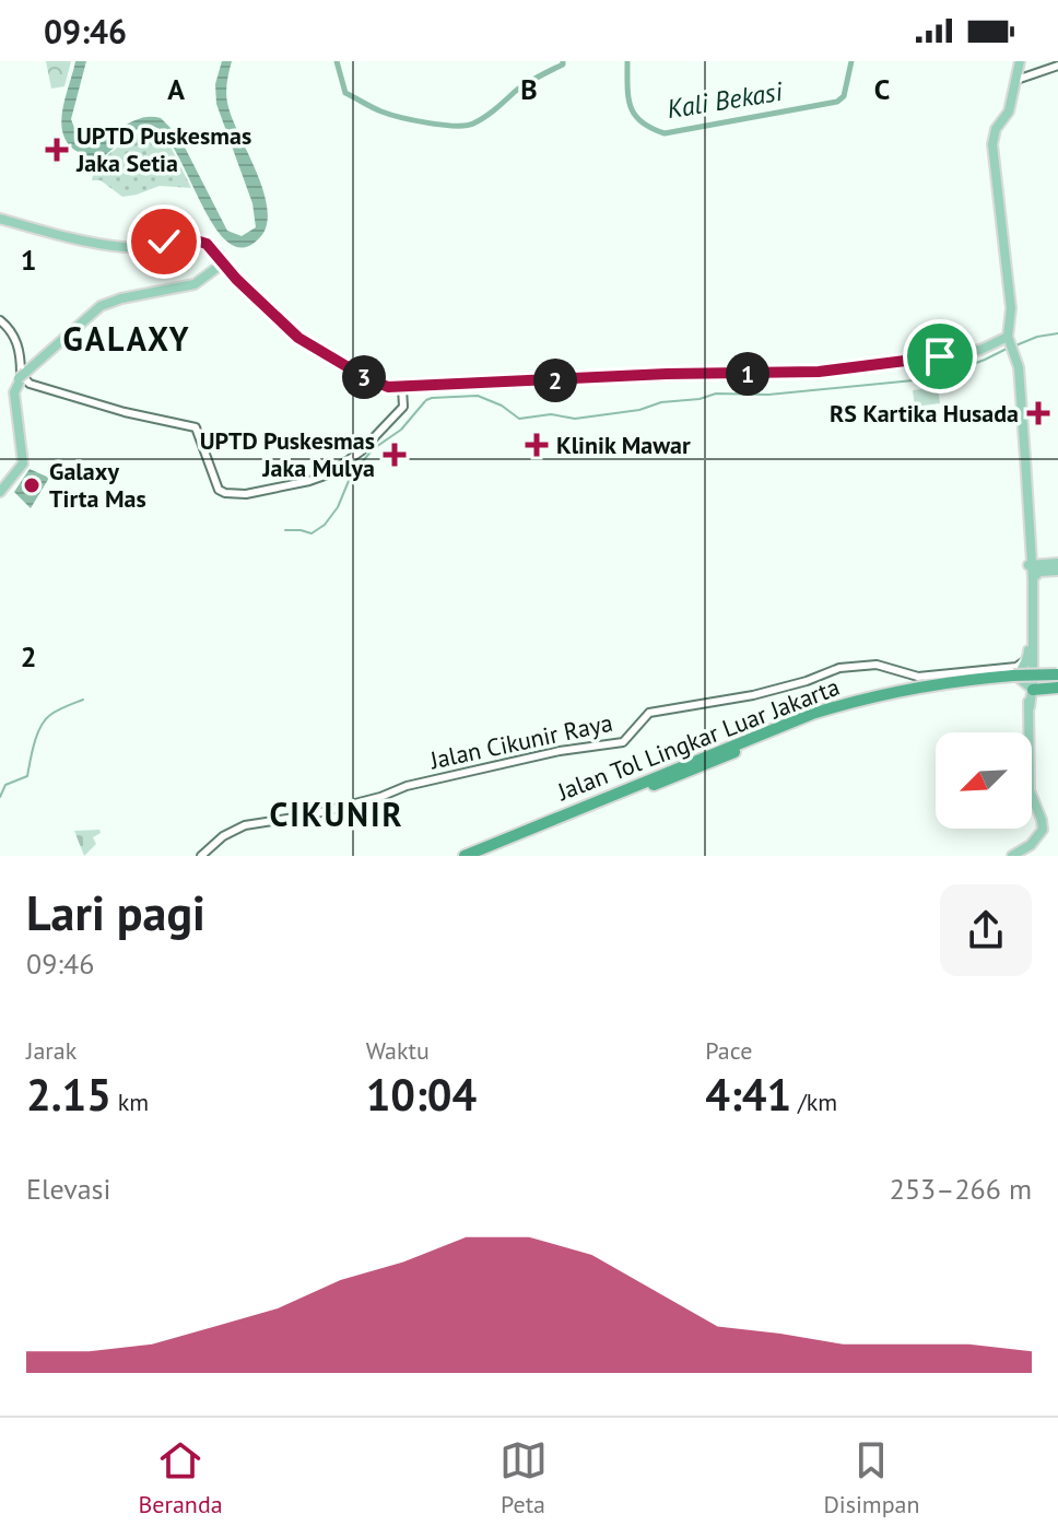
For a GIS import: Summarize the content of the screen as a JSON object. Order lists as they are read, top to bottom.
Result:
{
  "streets": {
    "highway": ["Jalan Tol Lingkar Luar Jakarta"],
    "street": ["Jalan Cikunir Raya"]
  },
  "crossings": [
    ["Jalan Tol Lingkar Luar Jakarta", "Jalan Cikunir Raya"]
  ],
  "districts": ["GALAXY", "CIKUNIR"],
  "water": ["Kali Bekasi"],
  "places": {
    "health": [
      "UPTD Puskesmas Jaka Setia",
      "RS Kartika Husada",
      "Klinik Mawar",
      "UPTD Puskesmas Jaka Mulya"
    ],
    "other": ["Galaxy Tirta Mas"]
  },
  "north": "bottom left",
  "page": {
    "status": "09:46",
    "pins": ["1", "3", "2"],
    "heading": ["Lari pagi", "09:46"],
    "stats": [
      ["Jarak", "2.15 km"],
      ["Waktu", "10:04"],
      ["Pace", "4:41 /km"]
    ],
    "chart": ["Elevasi", "253–266 m"],
    "tabs": ["Beranda", "Peta", "Disimpan"]
  },
  "grid": {
    "columns": ["A", "B", "C"],
    "rows": ["1", "2"]
  }
}
